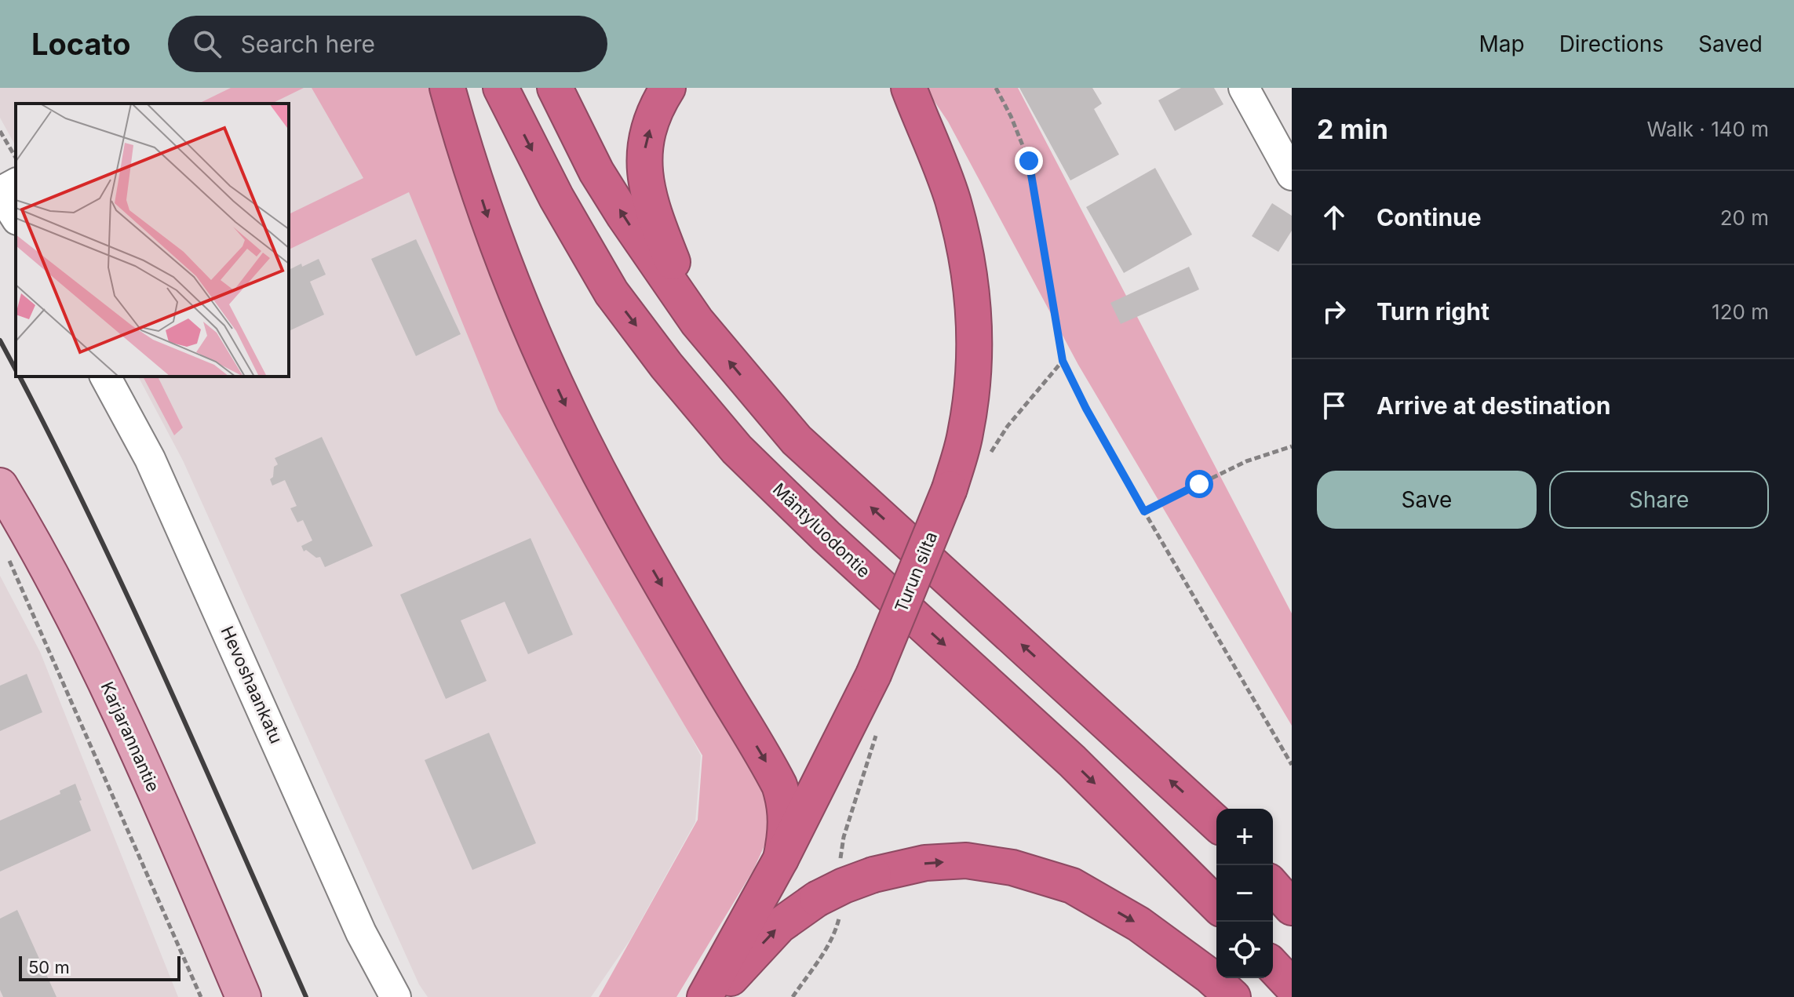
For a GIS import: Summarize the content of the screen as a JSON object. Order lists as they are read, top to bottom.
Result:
{
  "streets": {
    "highway": ["Mäntyluodontie", "Turun silta"],
    "main road": ["Karjarannantie"],
    "street": ["Hevoshaankatu"]
  },
  "scale_bar": "50 m",
  "page": {
    "header": "Locato",
    "search": "Search here",
    "nav": ["Map", "Directions", "Saved"],
    "heading": ["2 min", "Walk · 140 m"],
    "list": [
      ["Continue", "20 m"],
      ["Turn right", "120 m"],
      "Arrive at destination"
    ],
    "buttons": ["Save", "Share"],
    "map_buttons": ["+", "−"],
    "scale": "50 m"
  }
}
